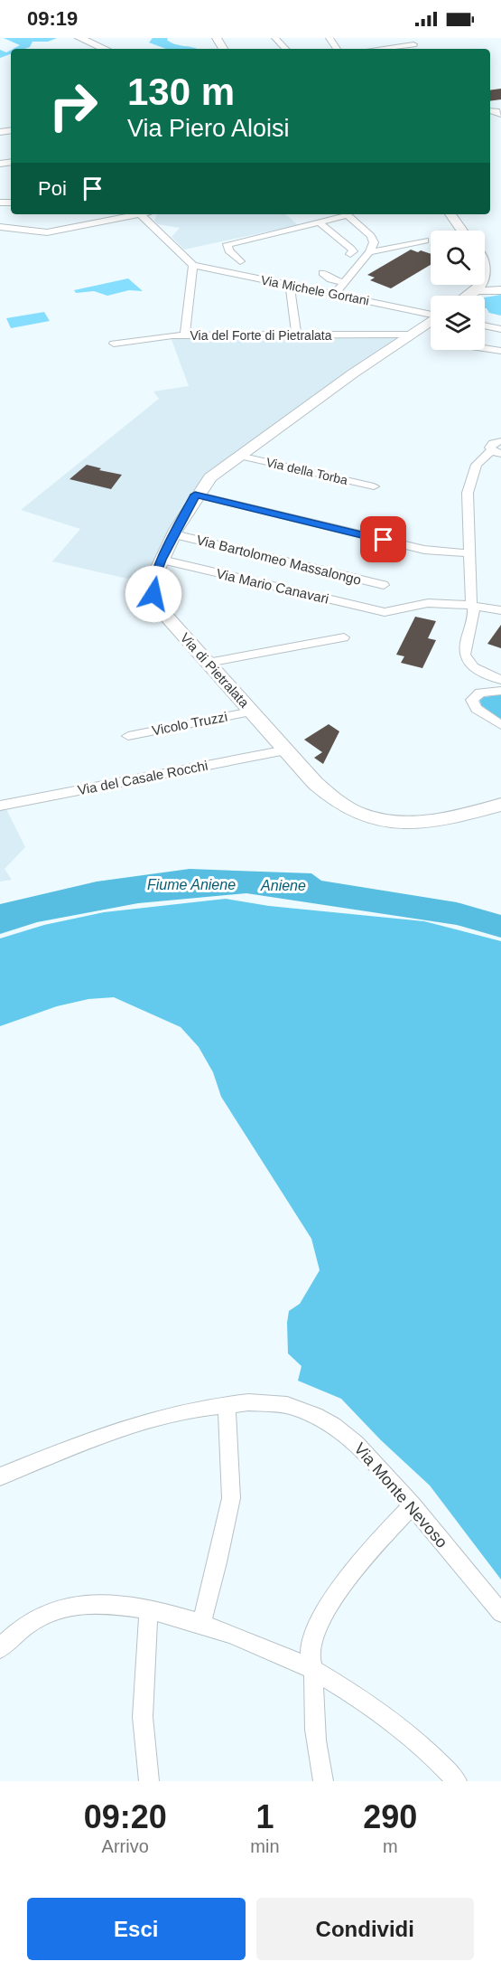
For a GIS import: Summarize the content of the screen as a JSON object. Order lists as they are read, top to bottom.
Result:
{
  "streets": {
    "street": [
      "Via Michele Gortani",
      "Via del Forte di Pietralata",
      "Via della Torba",
      "Via Bartolomeo Massalongo",
      "Via Mario Canavari",
      "Via di Pietralata",
      "Vicolo Truzzi",
      "Via del Casale Rocchi",
      "Via Monte Nevoso"
    ]
  },
  "crossings": [
    ["Via del Forte di Pietralata", "Via di Pietralata"],
    ["Via della Torba", "Via di Pietralata"],
    ["Via Bartolomeo Massalongo", "Via di Pietralata"],
    ["Via Mario Canavari", "Via di Pietralata"],
    ["Via di Pietralata", "Vicolo Truzzi"],
    ["Via di Pietralata", "Via del Casale Rocchi"]
  ],
  "water": ["Fiume Aniene", "Aniene"],
  "page": {
    "status": "09:19",
    "turn": ["130 m", "Via Piero Aloisi"],
    "then": "Poi",
    "eta": [
      "09:20",
      "Arrivo",
      "1",
      "min",
      "290",
      "m"
    ],
    "buttons": ["Esci", "Condividi"]
  }
}
